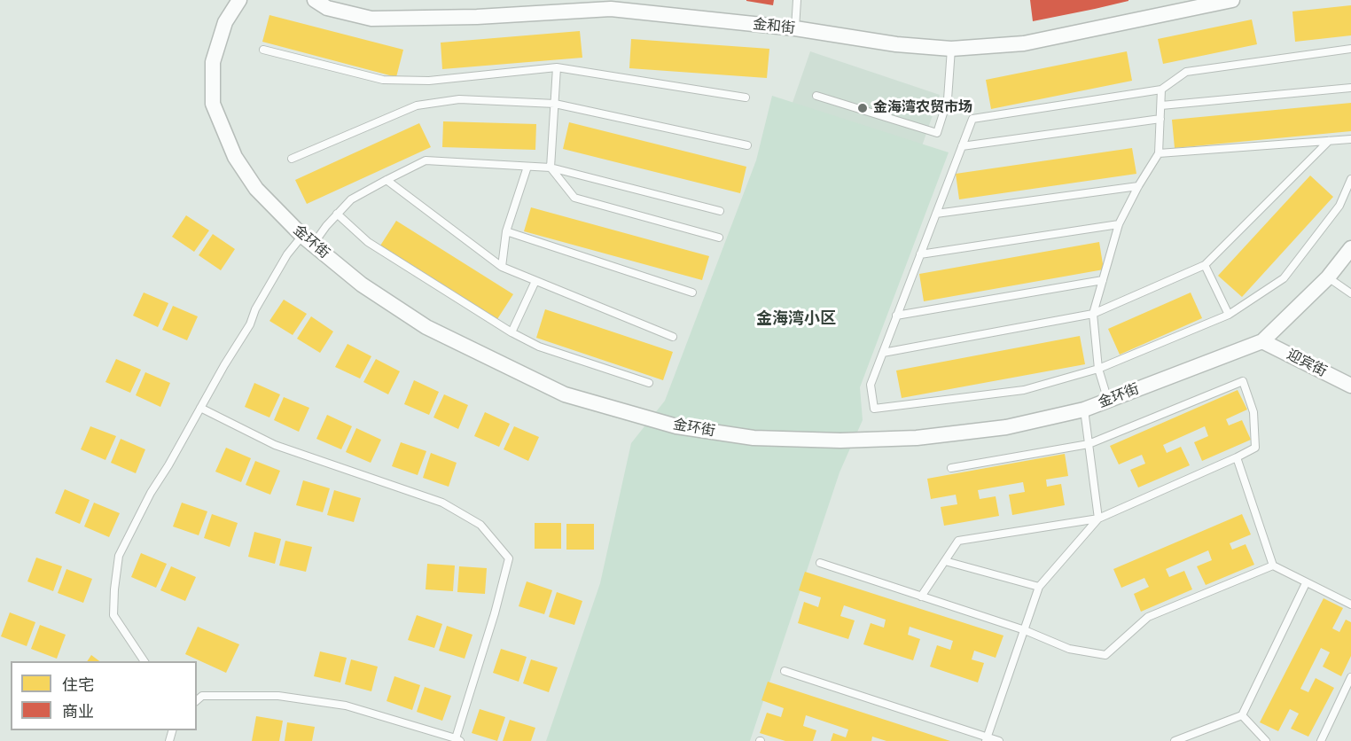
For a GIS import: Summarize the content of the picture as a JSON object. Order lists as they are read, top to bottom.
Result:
{
  "streets": {
    "street": ["金和街", "金环街", "迎宾街"]
  },
  "crossings": [
    ["金环街", "迎宾街"]
  ],
  "districts": ["金海湾小区"],
  "places": ["金海湾农贸市场"],
  "legend": ["住宅", "商业"]
}
